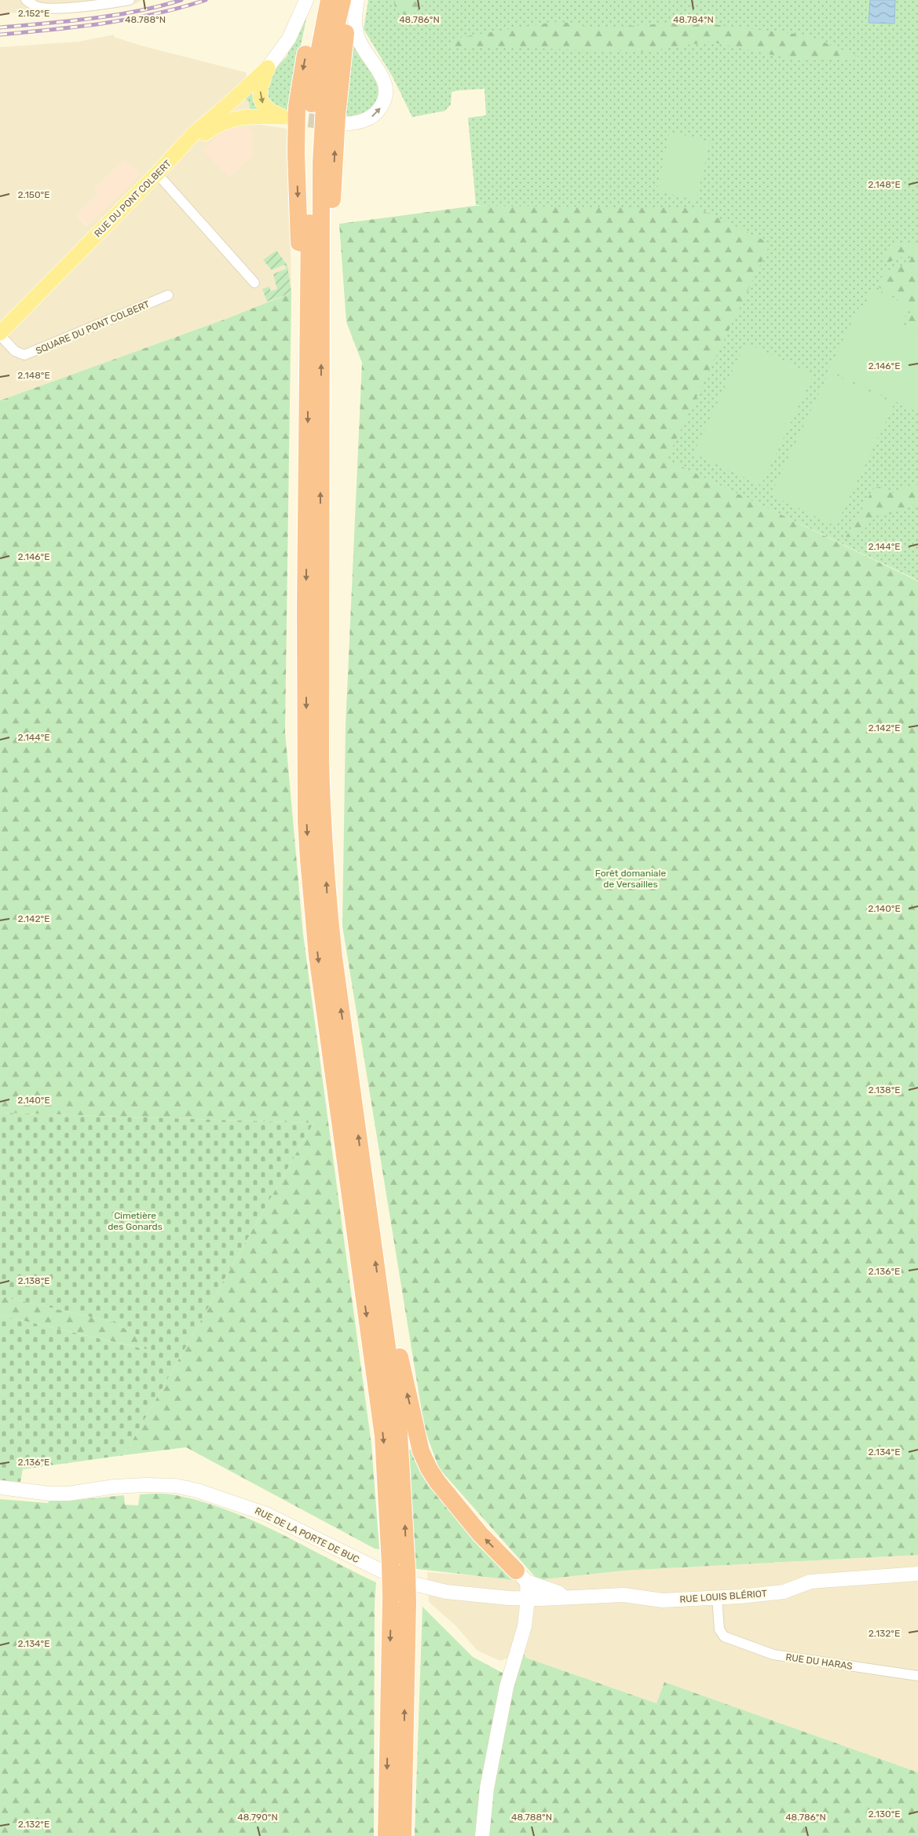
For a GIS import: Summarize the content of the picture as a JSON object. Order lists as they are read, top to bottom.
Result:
{
  "streets": {
    "main road": ["RUE DU PONT COLBERT", "RUE DE LA PORTE DE BUC", "RUE LOUIS BLÉRIOT"],
    "street": ["SQUARE DU PONT COLBERT", "RUE DU HARAS"]
  },
  "crossings": [
    ["RUE DU PONT COLBERT", "SQUARE DU PONT COLBERT"],
    ["RUE LOUIS BLÉRIOT", "RUE DU HARAS"]
  ],
  "parks": ["Forêt domaniale de Versailles", "Cimetière des Gonards"],
  "coordinates": [
    "2.152°E",
    "48.788°N",
    "48.786°N",
    "48.784°N",
    "2.148°E",
    "2.150°E",
    "2.146°E",
    "2.144°E",
    "2.142°E",
    "2.140°E",
    "2.138°E",
    "2.136°E",
    "2.134°E",
    "2.132°E",
    "2.130°E",
    "48.790°N"
  ]
}
